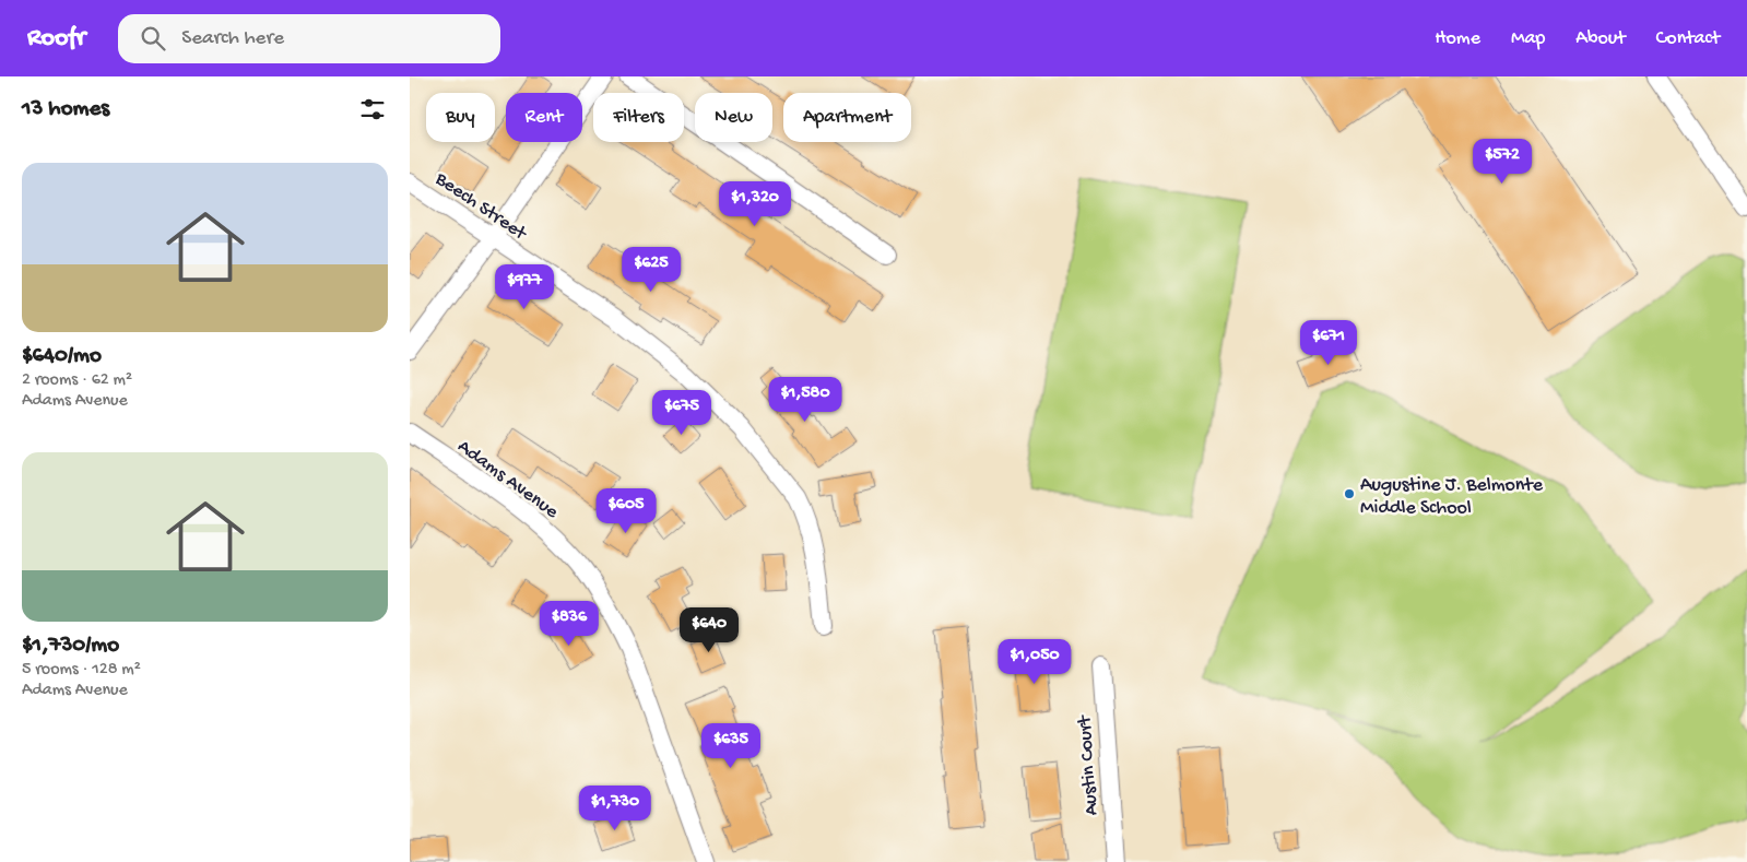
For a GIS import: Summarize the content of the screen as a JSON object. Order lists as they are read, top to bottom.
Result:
{
  "streets": {
    "street": ["Beech Street", "Adams Avenue", "Austin Court"]
  },
  "places": ["Augustine J. Belmonte Middle School"],
  "page": {
    "header": "Roofr",
    "search": "Search here",
    "nav": [
      "Home",
      "Map",
      "About",
      "Contact"
    ],
    "heading": "13 homes",
    "chip": [
      "Buy",
      "Rent",
      "Filters",
      "New",
      "Apartment"
    ],
    "price": [
      "$572",
      "$1,320",
      "$625",
      "$977",
      "$671",
      "$1,580",
      "$675",
      "$605",
      "$836",
      "$640",
      "$1,050",
      "$635",
      "$1,730"
    ],
    "list": [
      {
        "name": "$640/mo",
        "note": "2 rooms · 62 m² · Adams Avenue"
      },
      {
        "name": "$1,730/mo",
        "note": "5 rooms · 128 m² · Adams Avenue"
      }
    ]
  }
}
